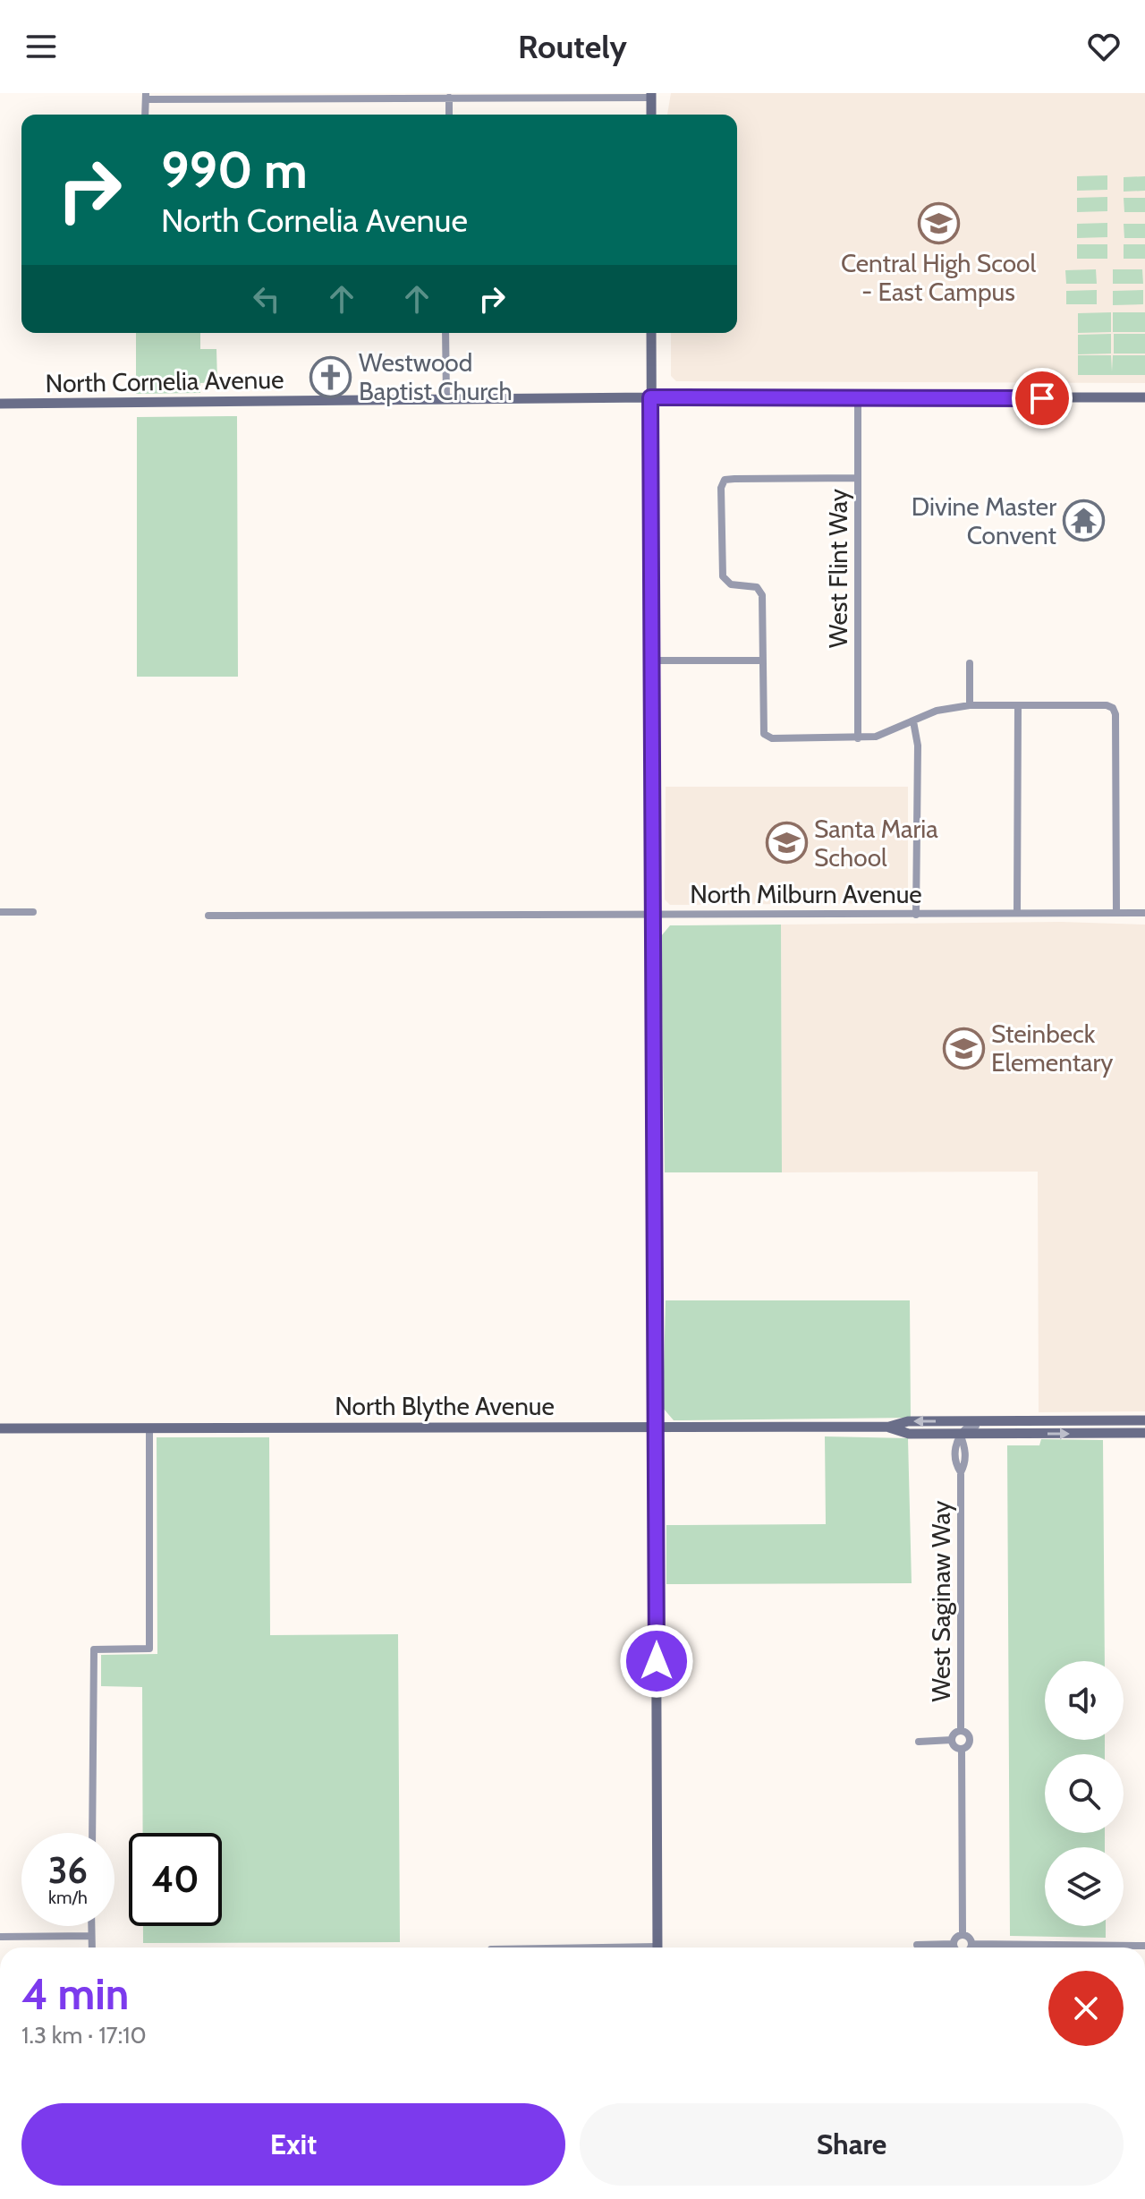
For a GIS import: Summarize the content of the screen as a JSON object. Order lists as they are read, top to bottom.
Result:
{
  "streets": {
    "street": [
      "North Cornelia Avenue",
      "West Flint Way",
      "North Milburn Avenue",
      "North Blythe Avenue",
      "West Saginaw Way"
    ]
  },
  "crossings": [
    ["North Cornelia Avenue", "West Flint Way"],
    ["North Blythe Avenue", "West Saginaw Way"]
  ],
  "places": {
    "school or university": ["Central High Scool - East Campus", "Santa Maria School", "Steinbeck Elementary"],
    "church": ["Westwood Baptist Church"],
    "temple": ["Divine Master Convent"]
  },
  "page": {
    "header": "Routely",
    "turn": ["990 m", "North Cornelia Avenue"],
    "speed": "36 km/h",
    "limit": "40",
    "heading": ["4 min", "1.3 km · 17:10"],
    "buttons": ["Exit", "Share"]
  }
}
